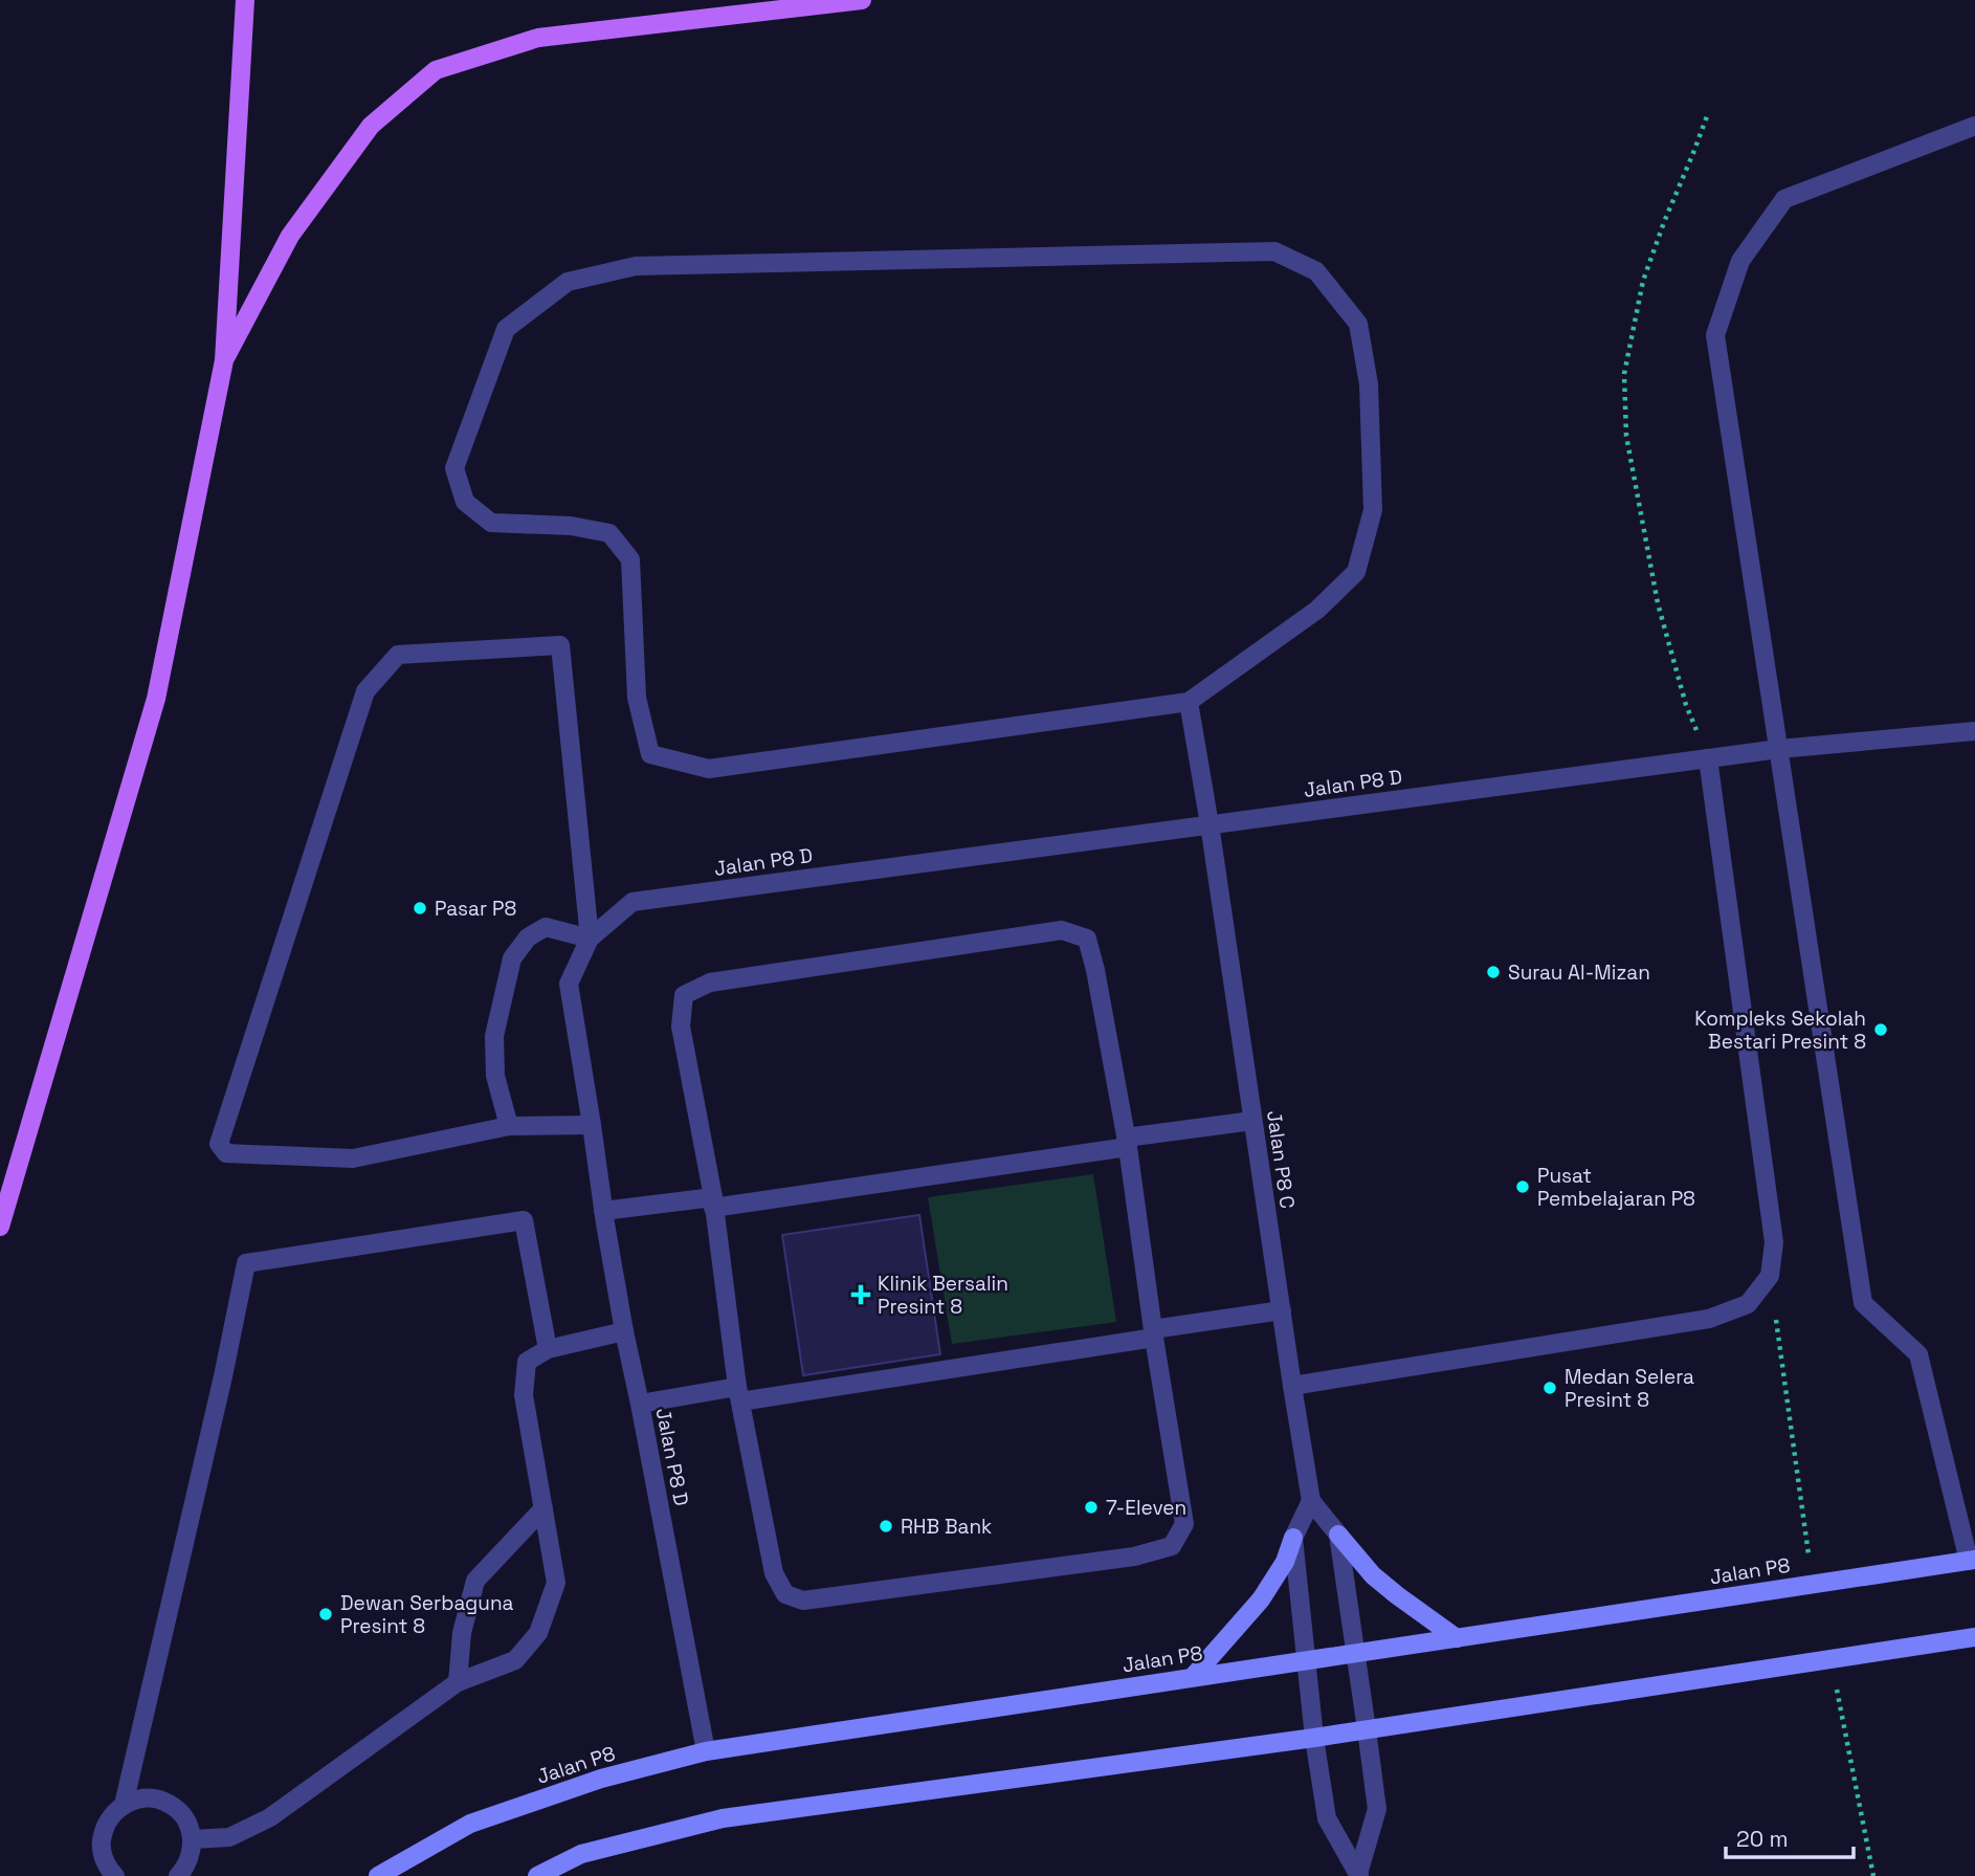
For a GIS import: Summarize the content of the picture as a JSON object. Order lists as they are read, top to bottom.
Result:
{
  "streets": {
    "street": ["Jalan P8 D", "Jalan P8 C", "Jalan P8"]
  },
  "crossings": [
    ["Jalan P8 D", "Jalan P8 C"],
    ["Jalan P8 D", "Jalan P8"]
  ],
  "places": {
    "other": [
      "Pasar P8",
      "Surau Al-Mizan",
      "Kompleks Sekolah Bestari Presint 8",
      "Pusat Pembelajaran P8",
      "Medan Selera Presint 8",
      "7-Eleven",
      "RHB Bank",
      "Dewan Serbaguna Presint 8"
    ],
    "health": ["Klinik Bersalin Presint 8"]
  },
  "scale_bar": "20 m"
}
